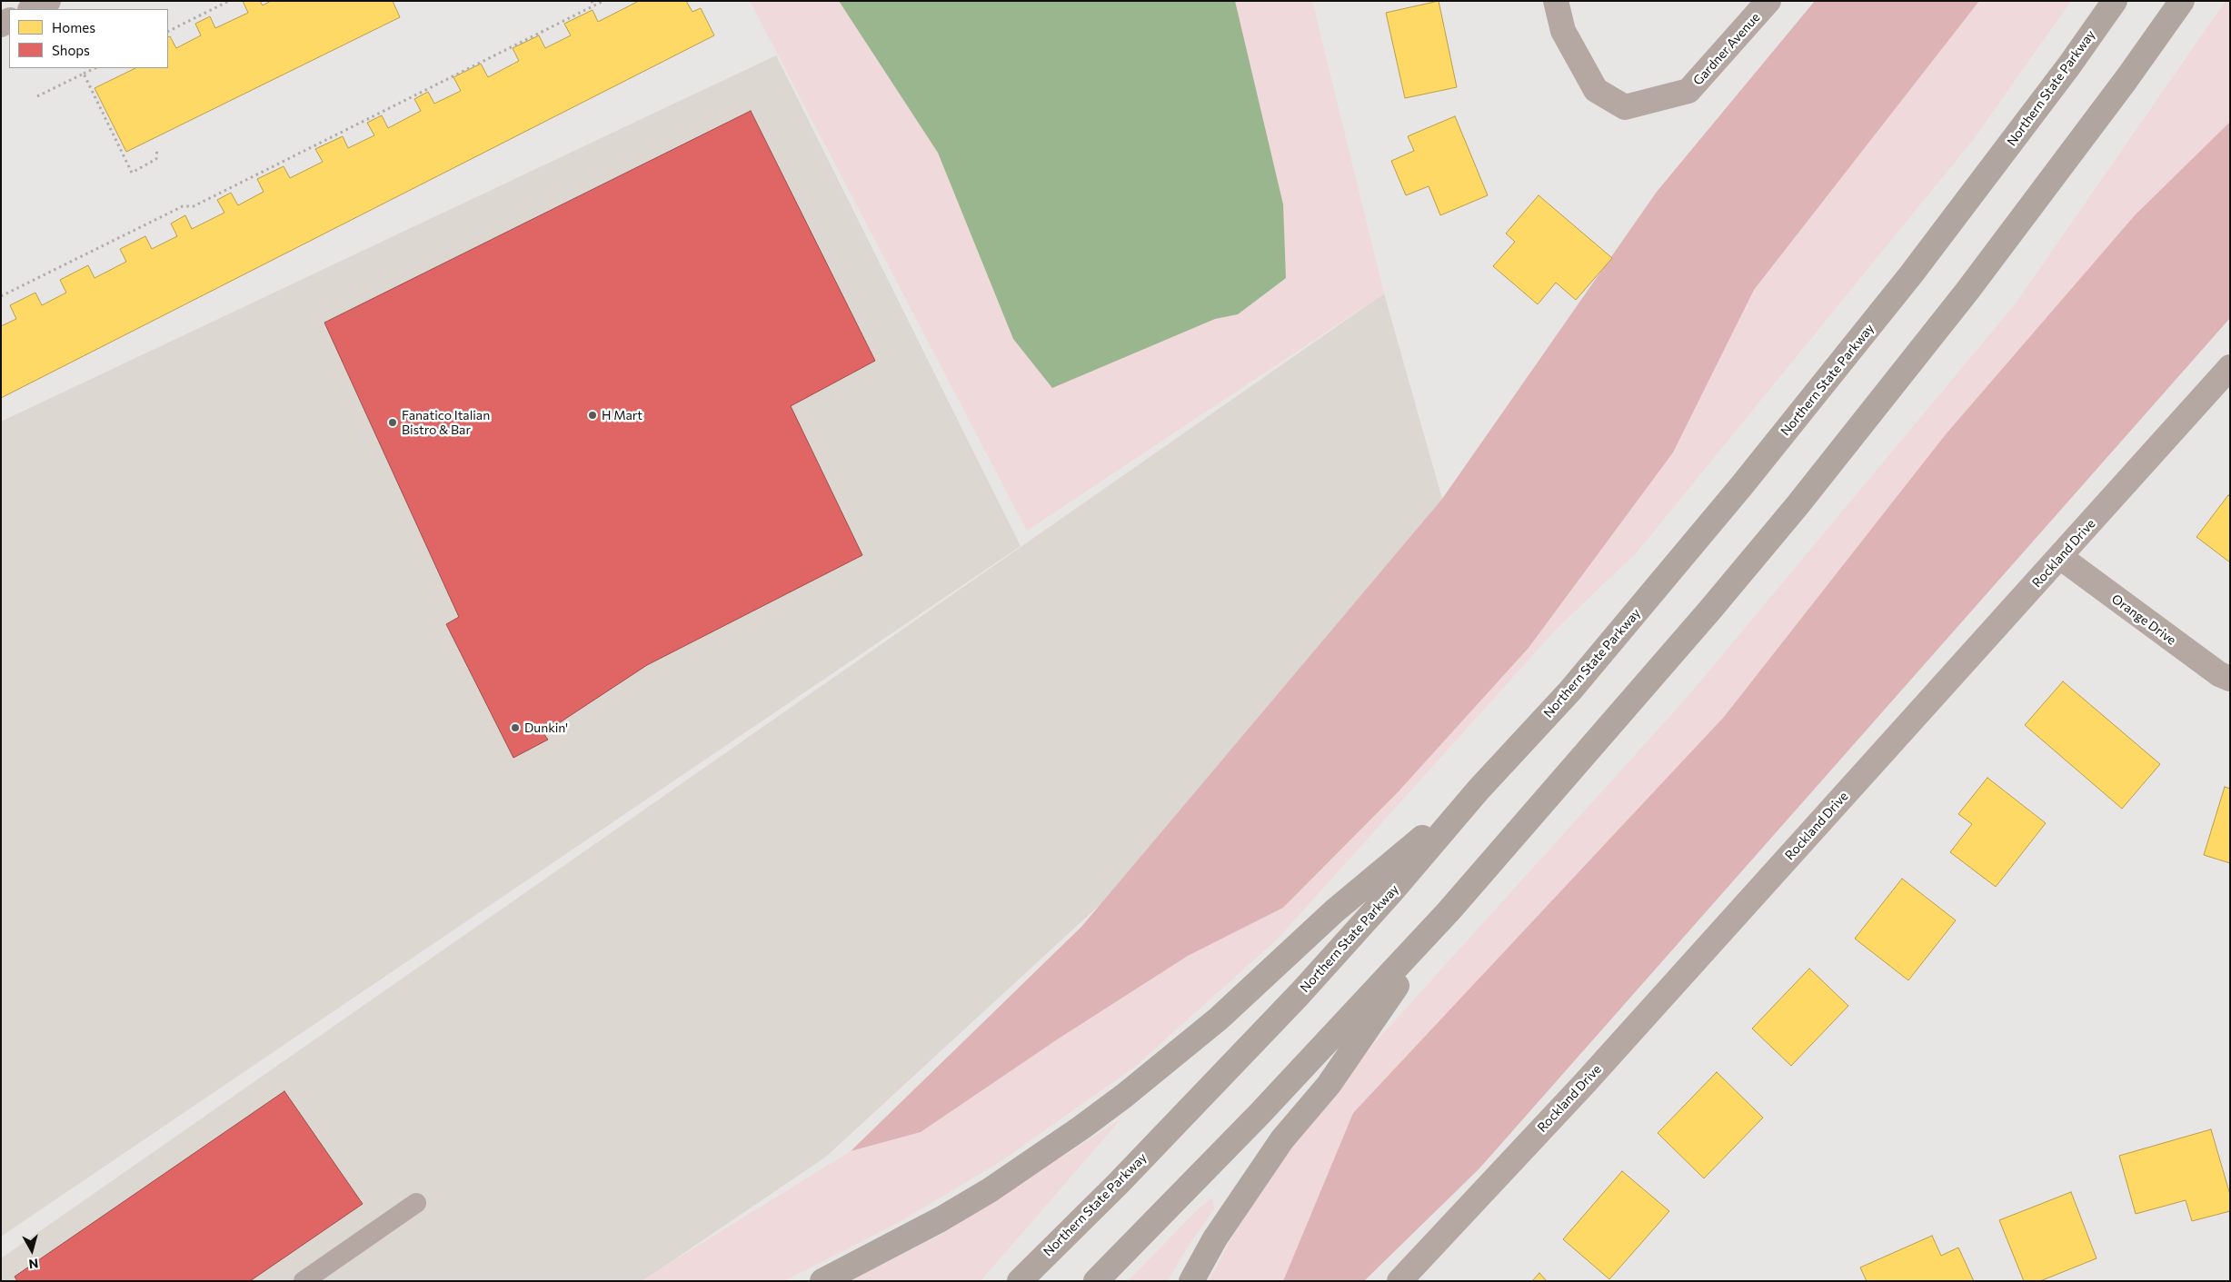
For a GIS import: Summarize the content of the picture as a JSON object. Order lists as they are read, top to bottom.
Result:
{
  "streets": {
    "highway": ["Northern State Parkway"],
    "street": ["Gardner Avenue", "Rockland Drive", "Orange Drive"]
  },
  "crossings": [
    ["Rockland Drive", "Orange Drive"]
  ],
  "places": ["H Mart", "Fanatico Italian Bistro & Bar", "Dunkin'"],
  "legend": ["Homes", "Shops"],
  "north": "bottom"
}
